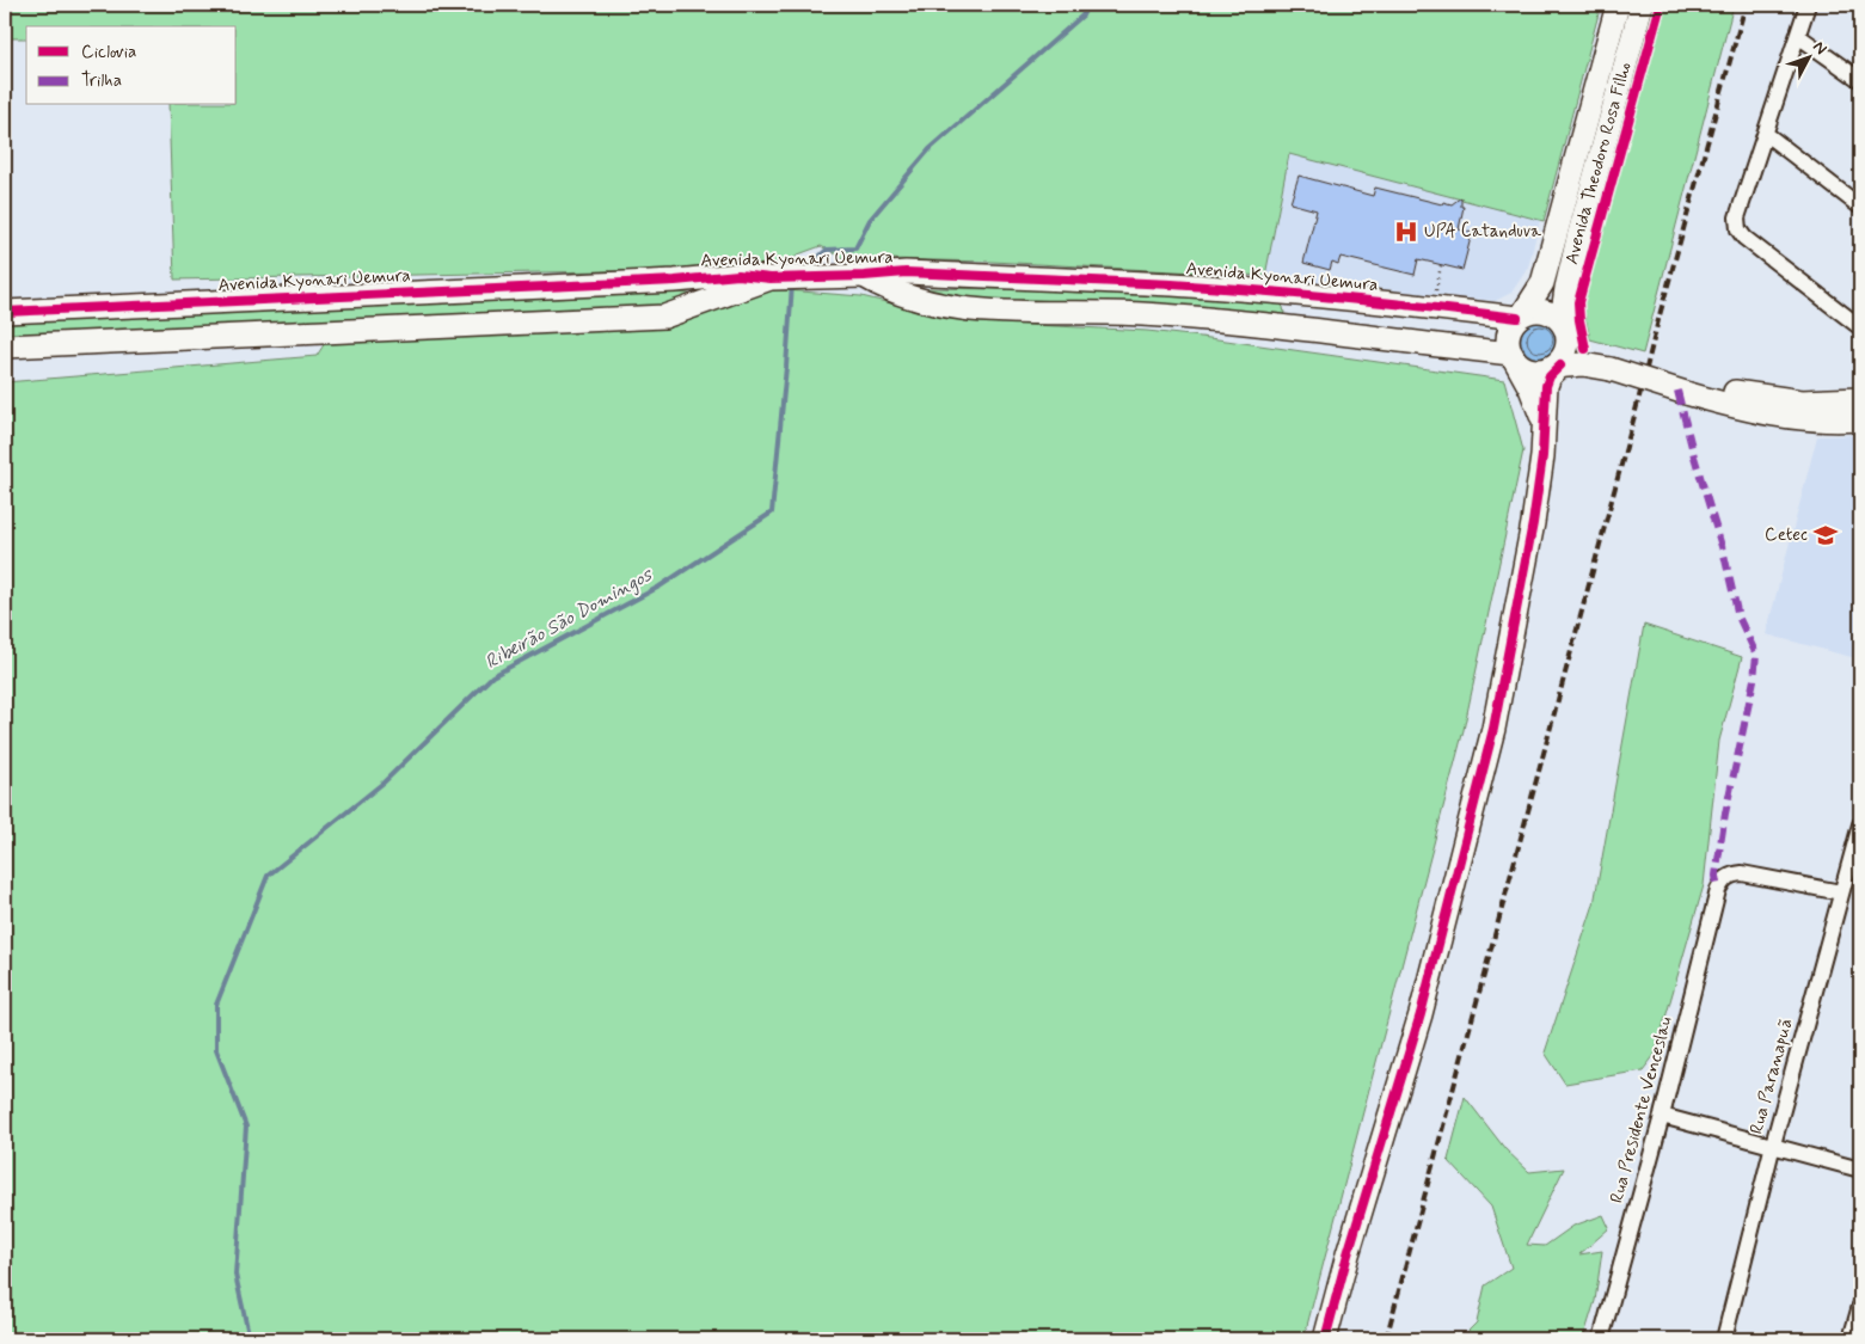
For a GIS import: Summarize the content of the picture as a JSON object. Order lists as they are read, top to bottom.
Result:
{
  "streets": {
    "street": [
      "Avenida Theodoro Rosa Filho",
      "Avenida Kyonari Uemura",
      "Rua Paranapuã",
      "Rua Presidente Venceslau"
    ]
  },
  "crossings": [
    ["Avenida Theodoro Rosa Filho", "Avenida Kyonari Uemura"],
    ["Rua Paranapuã", "Rua Presidente Venceslau"]
  ],
  "water": ["Ribeirão São Domingos"],
  "places": {
    "hospital": ["UPA Catanduva"],
    "school or university": ["Cetec"]
  },
  "legend": ["Ciclovia", "Trilha"],
  "north": "top right"
}
